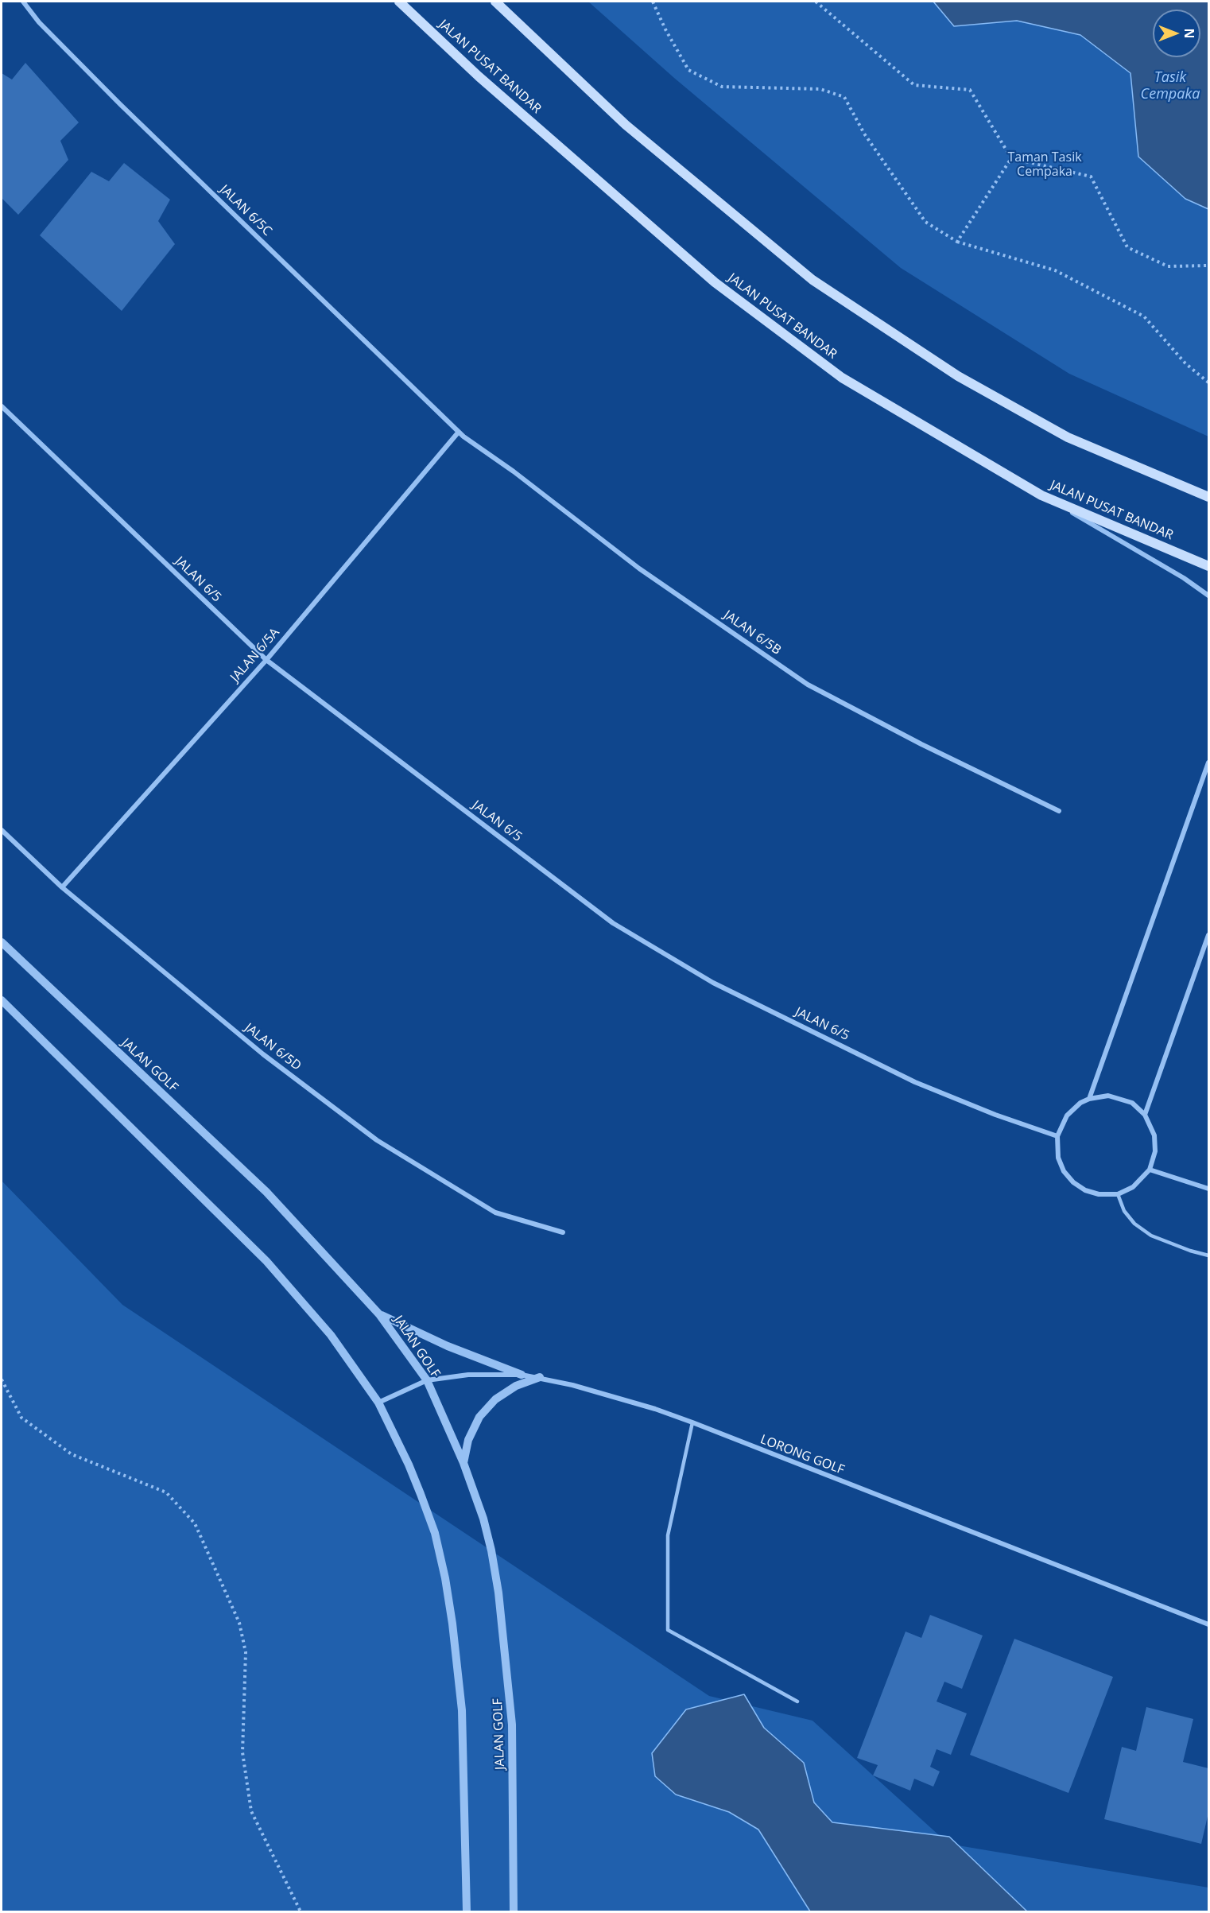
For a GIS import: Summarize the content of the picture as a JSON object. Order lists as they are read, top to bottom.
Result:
{
  "streets": {
    "main road": ["JALAN PUSAT BANDAR"],
    "street": [
      "JALAN 6/5C",
      "JALAN 6/5",
      "JALAN 6/5B",
      "JALAN 6/5A",
      "JALAN 6/5D",
      "JALAN GOLF",
      "LORONG GOLF"
    ]
  },
  "crossings": [
    ["JALAN 6/5C", "JALAN 6/5B"],
    ["JALAN 6/5C", "JALAN 6/5A"],
    ["JALAN 6/5", "JALAN 6/5A"],
    ["JALAN 6/5B", "JALAN 6/5A"],
    ["JALAN 6/5A", "JALAN 6/5D"],
    ["JALAN GOLF", "LORONG GOLF"]
  ],
  "water": ["Tasik Cempaka"],
  "parks": ["Taman Tasik Cempaka"],
  "north": "right"
}
